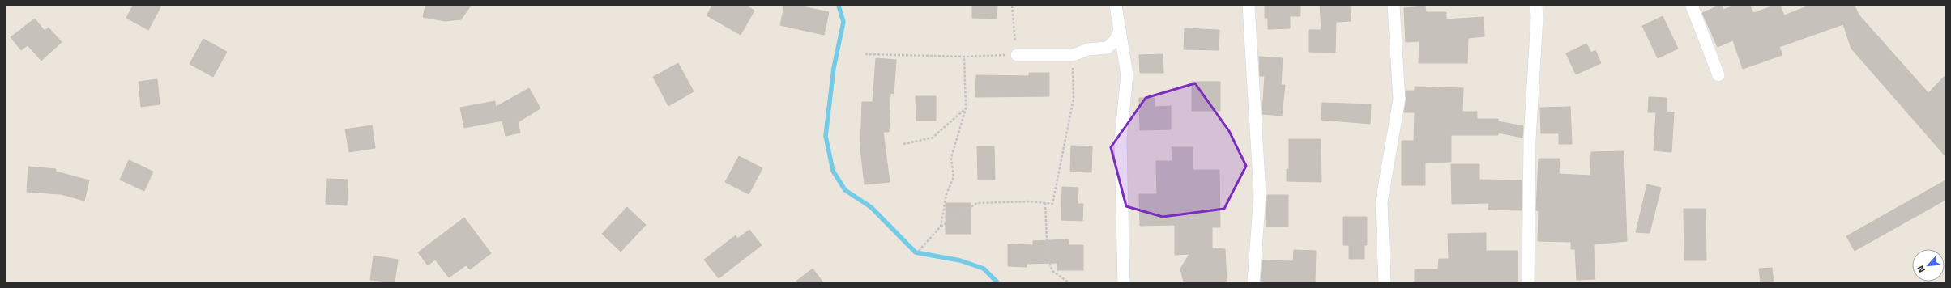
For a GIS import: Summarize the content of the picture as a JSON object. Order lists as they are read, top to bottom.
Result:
{
  "north": "bottom left"
}
